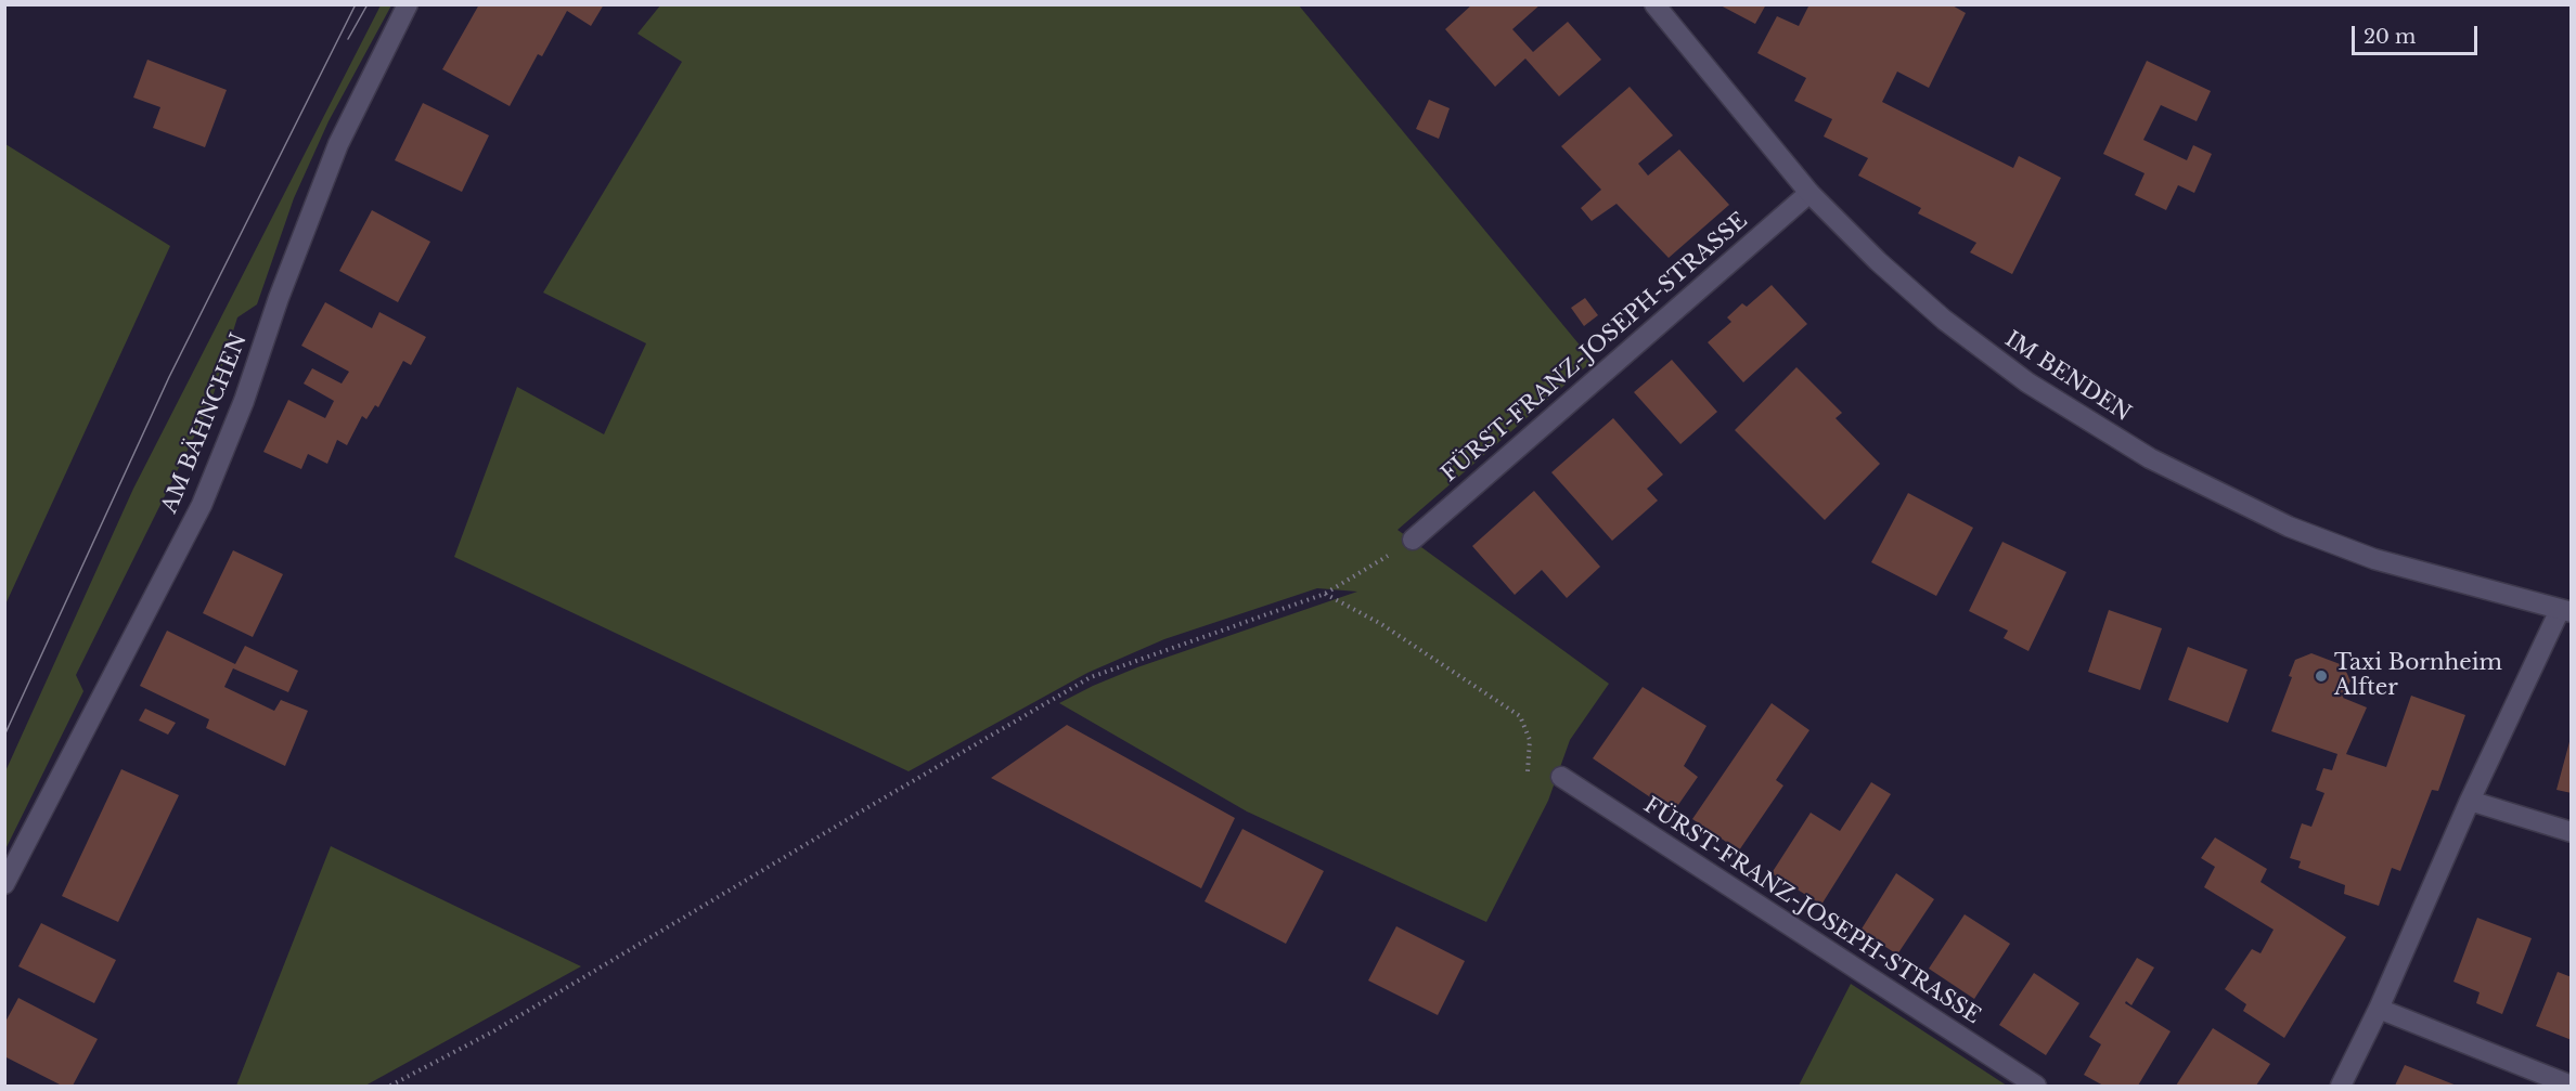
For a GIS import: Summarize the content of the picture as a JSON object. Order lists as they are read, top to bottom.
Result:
{
  "streets": {
    "street": ["FÜRST-FRANZ-JOSEPH-STRASSE", "IM BENDEN", "AM BÄHNCHEN"]
  },
  "crossings": [
    ["FÜRST-FRANZ-JOSEPH-STRASSE", "IM BENDEN"]
  ],
  "places": ["Taxi Bornheim Alfter"],
  "scale_bar": "20 m"
}
